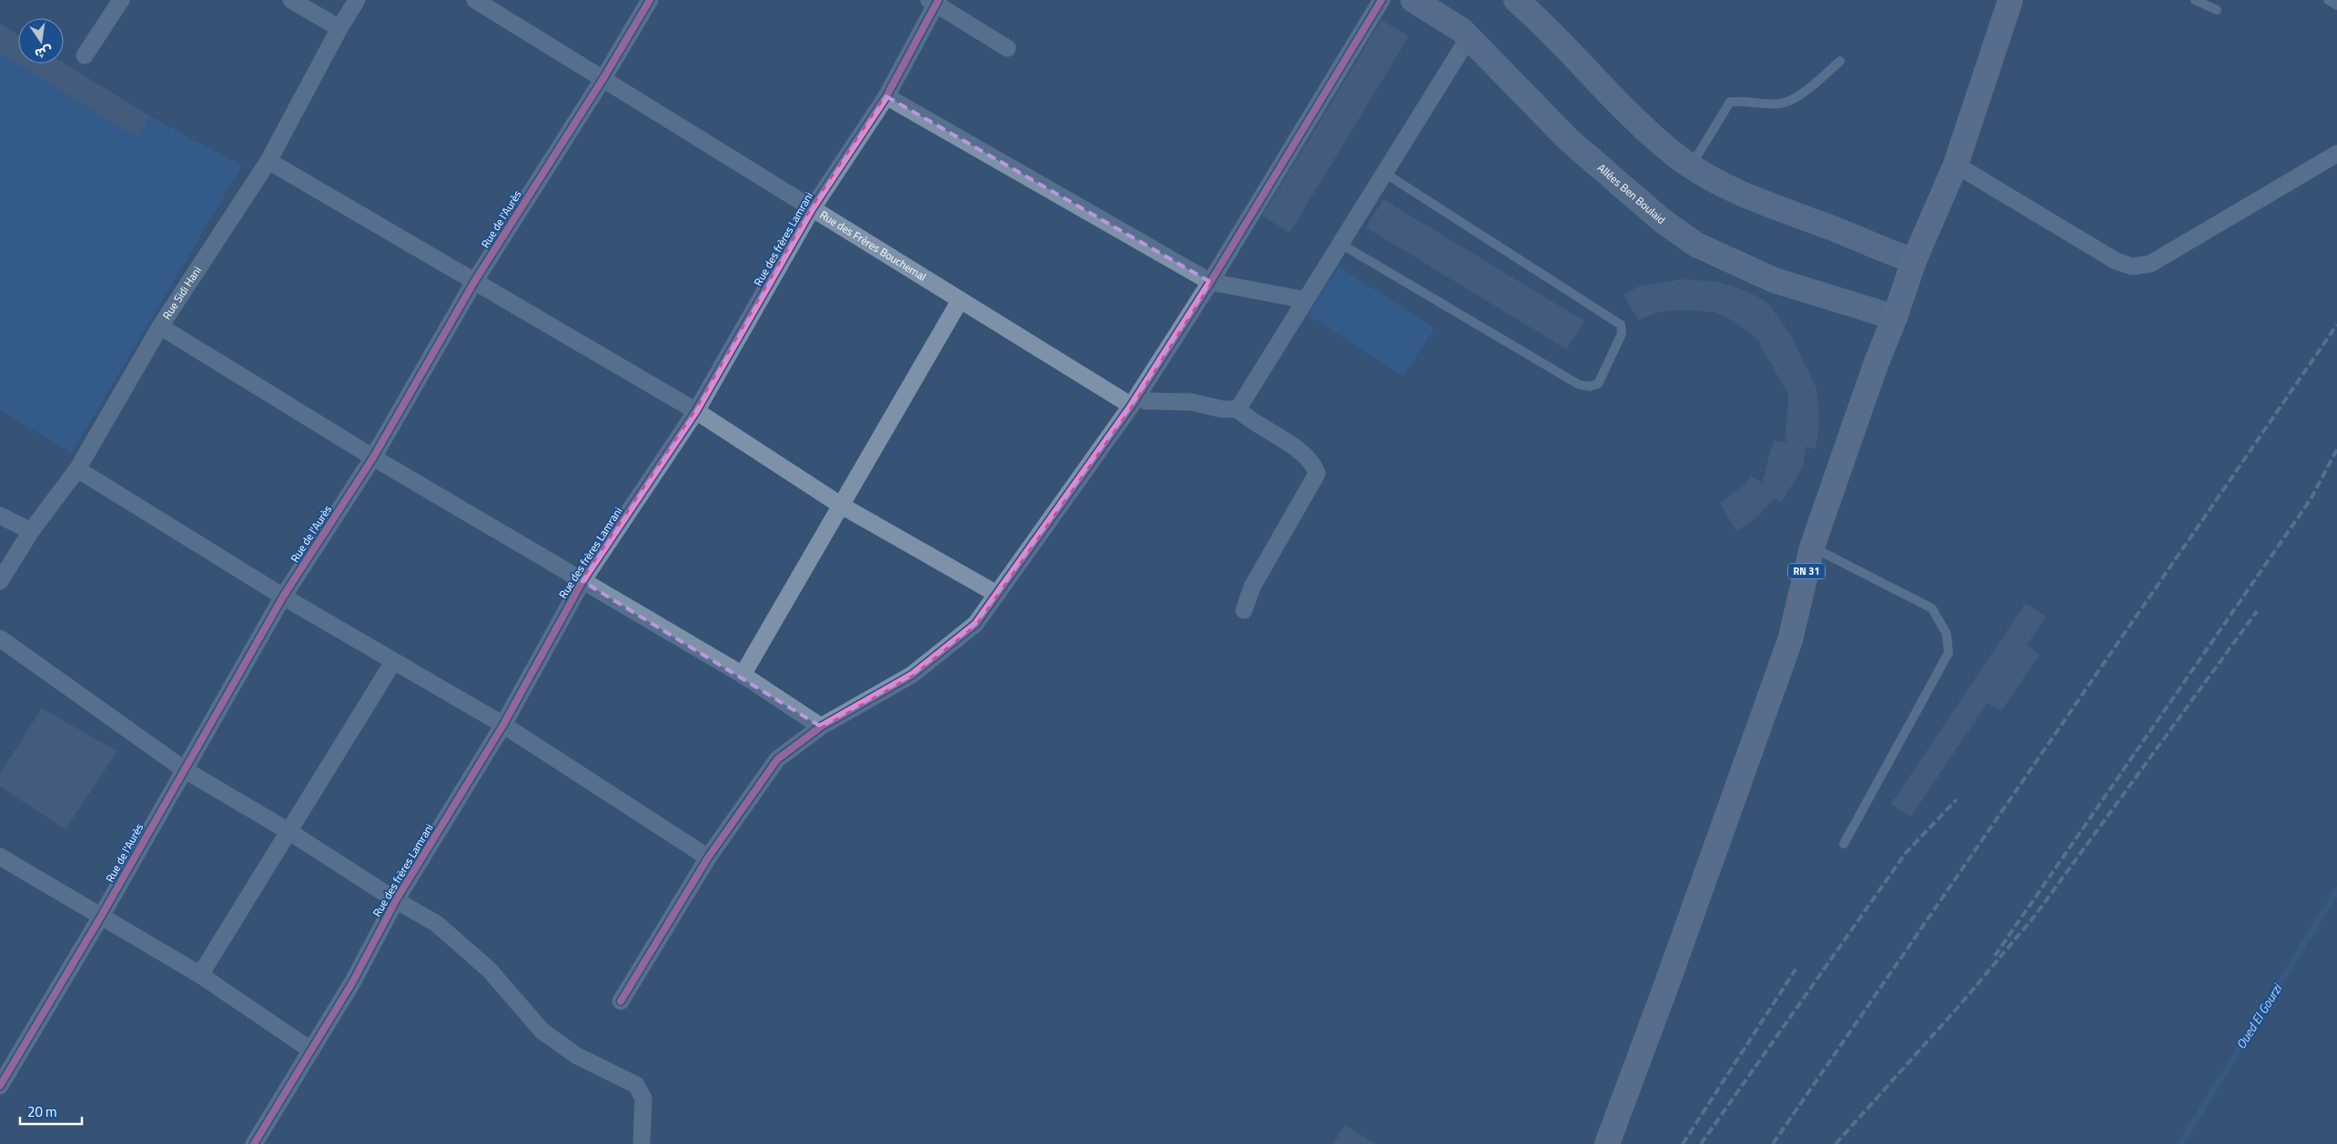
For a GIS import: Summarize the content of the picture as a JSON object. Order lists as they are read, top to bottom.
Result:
{
  "streets": {
    "main road": ["Allées Ben Boulaid", "RN 31"],
    "street": [
      "Rue de l'Aurès",
      "Rue des frères Lamrani",
      "Rue des Frères Bouchemal",
      "Rue Sidi Hani"
    ]
  },
  "crossings": [
    ["Allées Ben Boulaid", "RN 31"],
    ["Rue de l'Aurès", "Rue des Frères Bouchemal"],
    ["Rue des frères Lamrani", "Rue des Frères Bouchemal"]
  ],
  "water": ["Oued El Gourzi"],
  "scale_bar": "20 m",
  "north": "bottom"
}
